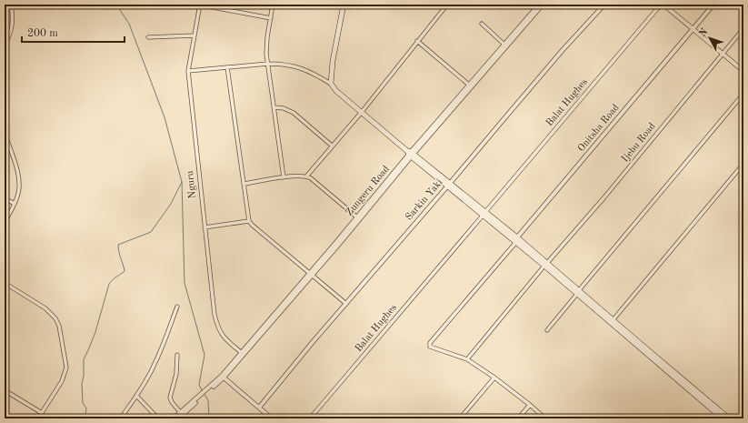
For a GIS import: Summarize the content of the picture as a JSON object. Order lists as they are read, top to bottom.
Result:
{
  "streets": {
    "street": [
      "Balat Hughes",
      "Onitsha Road",
      "Ijebu Road",
      "Nguru",
      "Zungeru Road",
      "Sarkin Yaki"
    ]
  },
  "crossings": [
    ["Onitsha Road", "Ijebu Road"],
    ["Nguru", "Zungeru Road"]
  ],
  "scale_bar": "200 m",
  "north": "top left"
}
